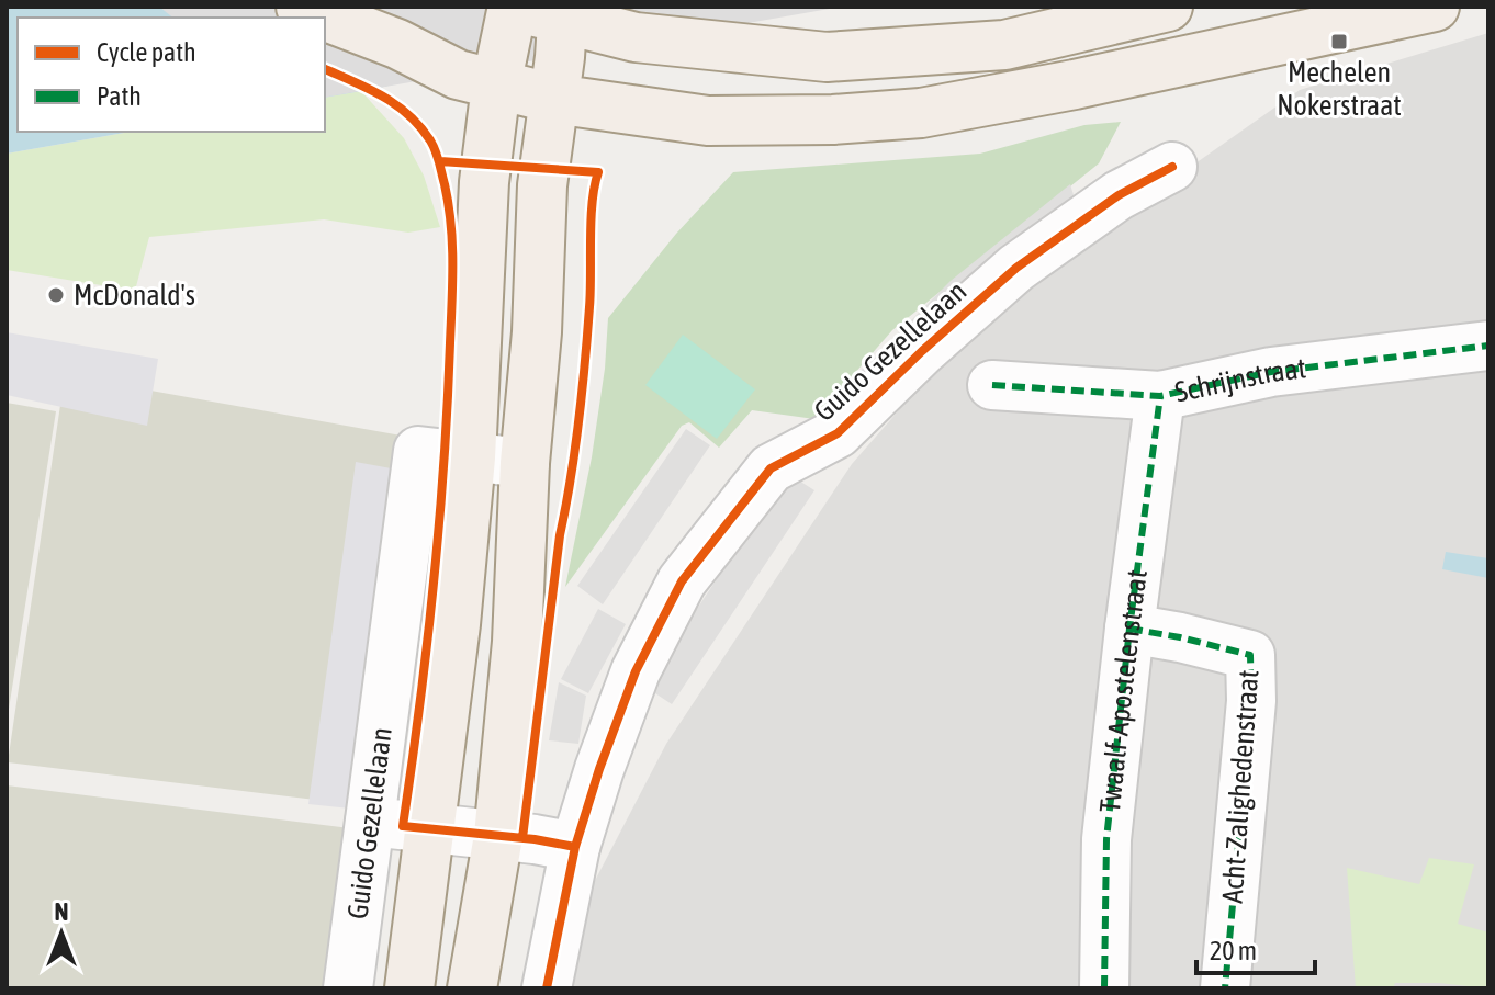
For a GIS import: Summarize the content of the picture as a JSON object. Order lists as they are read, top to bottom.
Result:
{
  "streets": {
    "main road": ["Guido Gezellelaan"],
    "street": ["Schrijnstraat", "Twaalf-Apostelenstraat", "Acht-Zalighedenstraat"]
  },
  "crossings": [
    ["Schrijnstraat", "Twaalf-Apostelenstraat"],
    ["Twaalf-Apostelenstraat", "Acht-Zalighedenstraat"]
  ],
  "places": {
    "transit": ["Mechelen Nokerstraat"],
    "other": ["McDonald's"]
  },
  "legend": ["Cycle path", "Path"],
  "scale_bar": "20 m",
  "north": "top"
}
